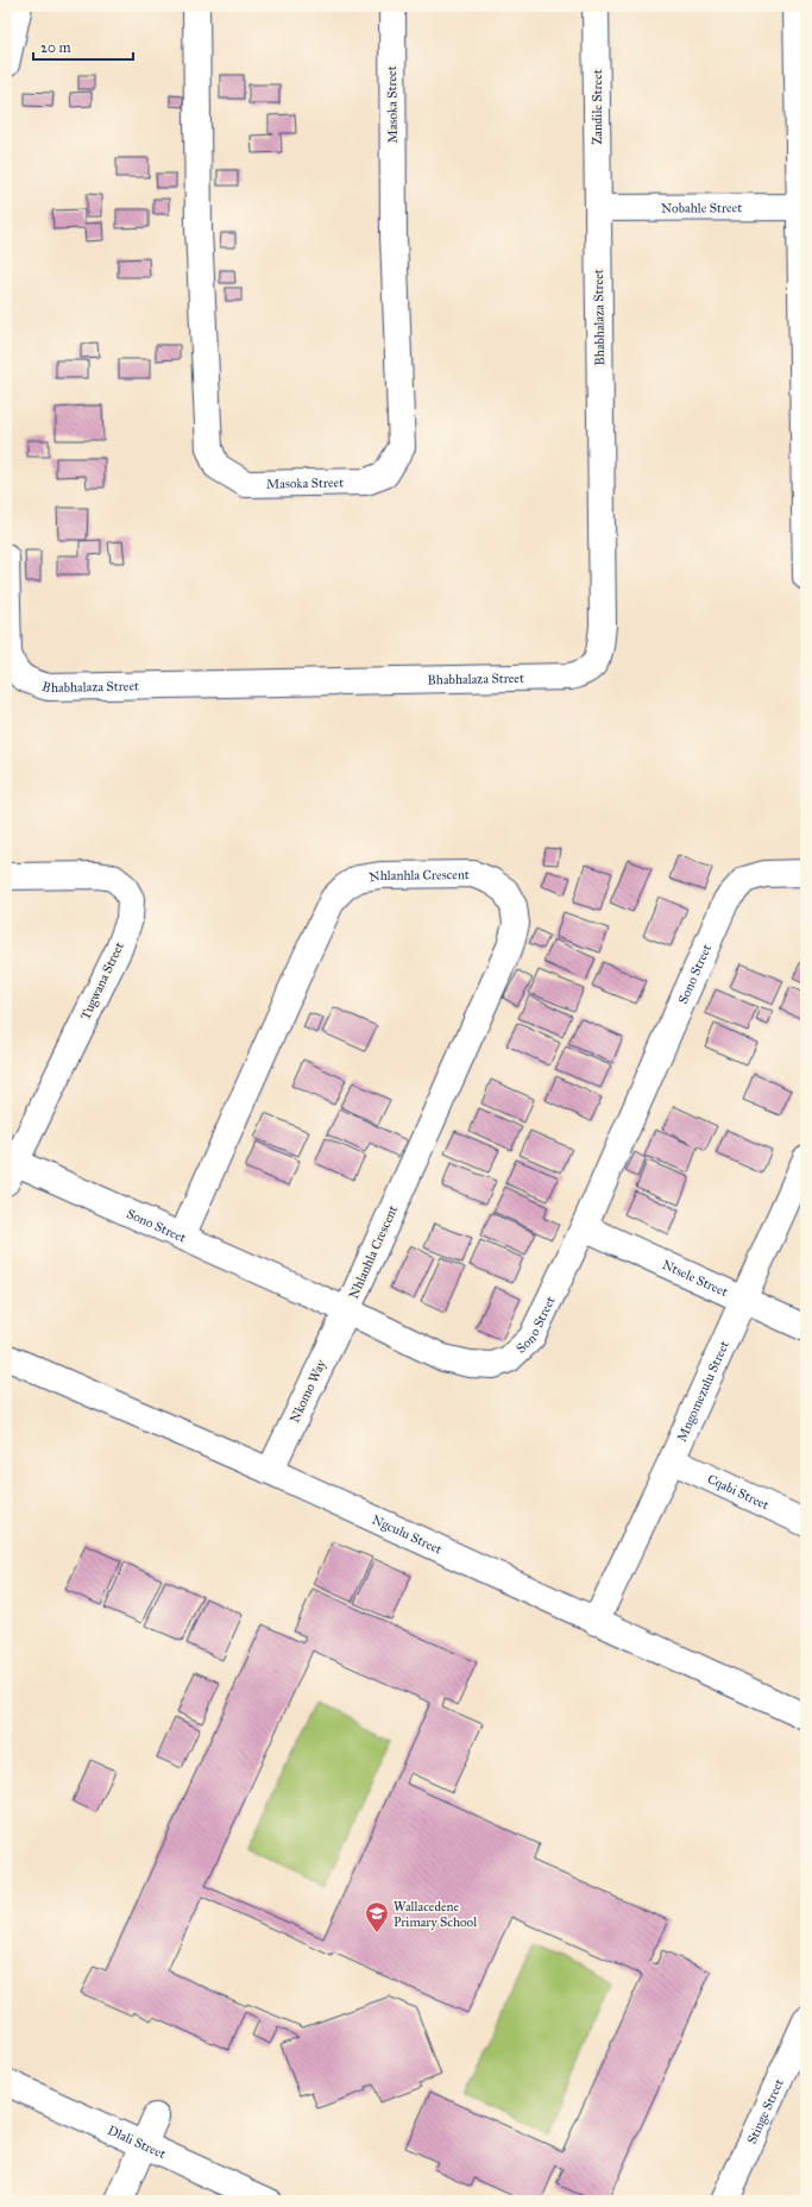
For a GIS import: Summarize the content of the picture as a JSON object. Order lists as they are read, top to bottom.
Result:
{
  "streets": {
    "street": [
      "Masoka Street",
      "Zandile Street",
      "Nobahle Street",
      "Bhabhalaza Street",
      "Nhlanhla Crescent",
      "Sono Street",
      "Tugwana Street",
      "Ntsele Street",
      "Nkomo Way",
      "Mngomezulu Street",
      "Cqabi Street",
      "Ngculu Street",
      "Stinge Street",
      "Dlali Street"
    ]
  },
  "crossings": [
    ["Zandile Street", "Nobahle Street"],
    ["Zandile Street", "Bhabhalaza Street"],
    ["Nobahle Street", "Bhabhalaza Street"],
    ["Nhlanhla Crescent", "Sono Street"],
    ["Nhlanhla Crescent", "Nkomo Way"],
    ["Sono Street", "Tugwana Street"],
    ["Sono Street", "Ntsele Street"],
    ["Sono Street", "Nkomo Way"],
    ["Ntsele Street", "Mngomezulu Street"],
    ["Nkomo Way", "Ngculu Street"],
    ["Mngomezulu Street", "Cqabi Street"],
    ["Mngomezulu Street", "Ngculu Street"]
  ],
  "places": {
    "school or university": ["Wallacedene Primary School"]
  },
  "scale_bar": "20 m"
}
